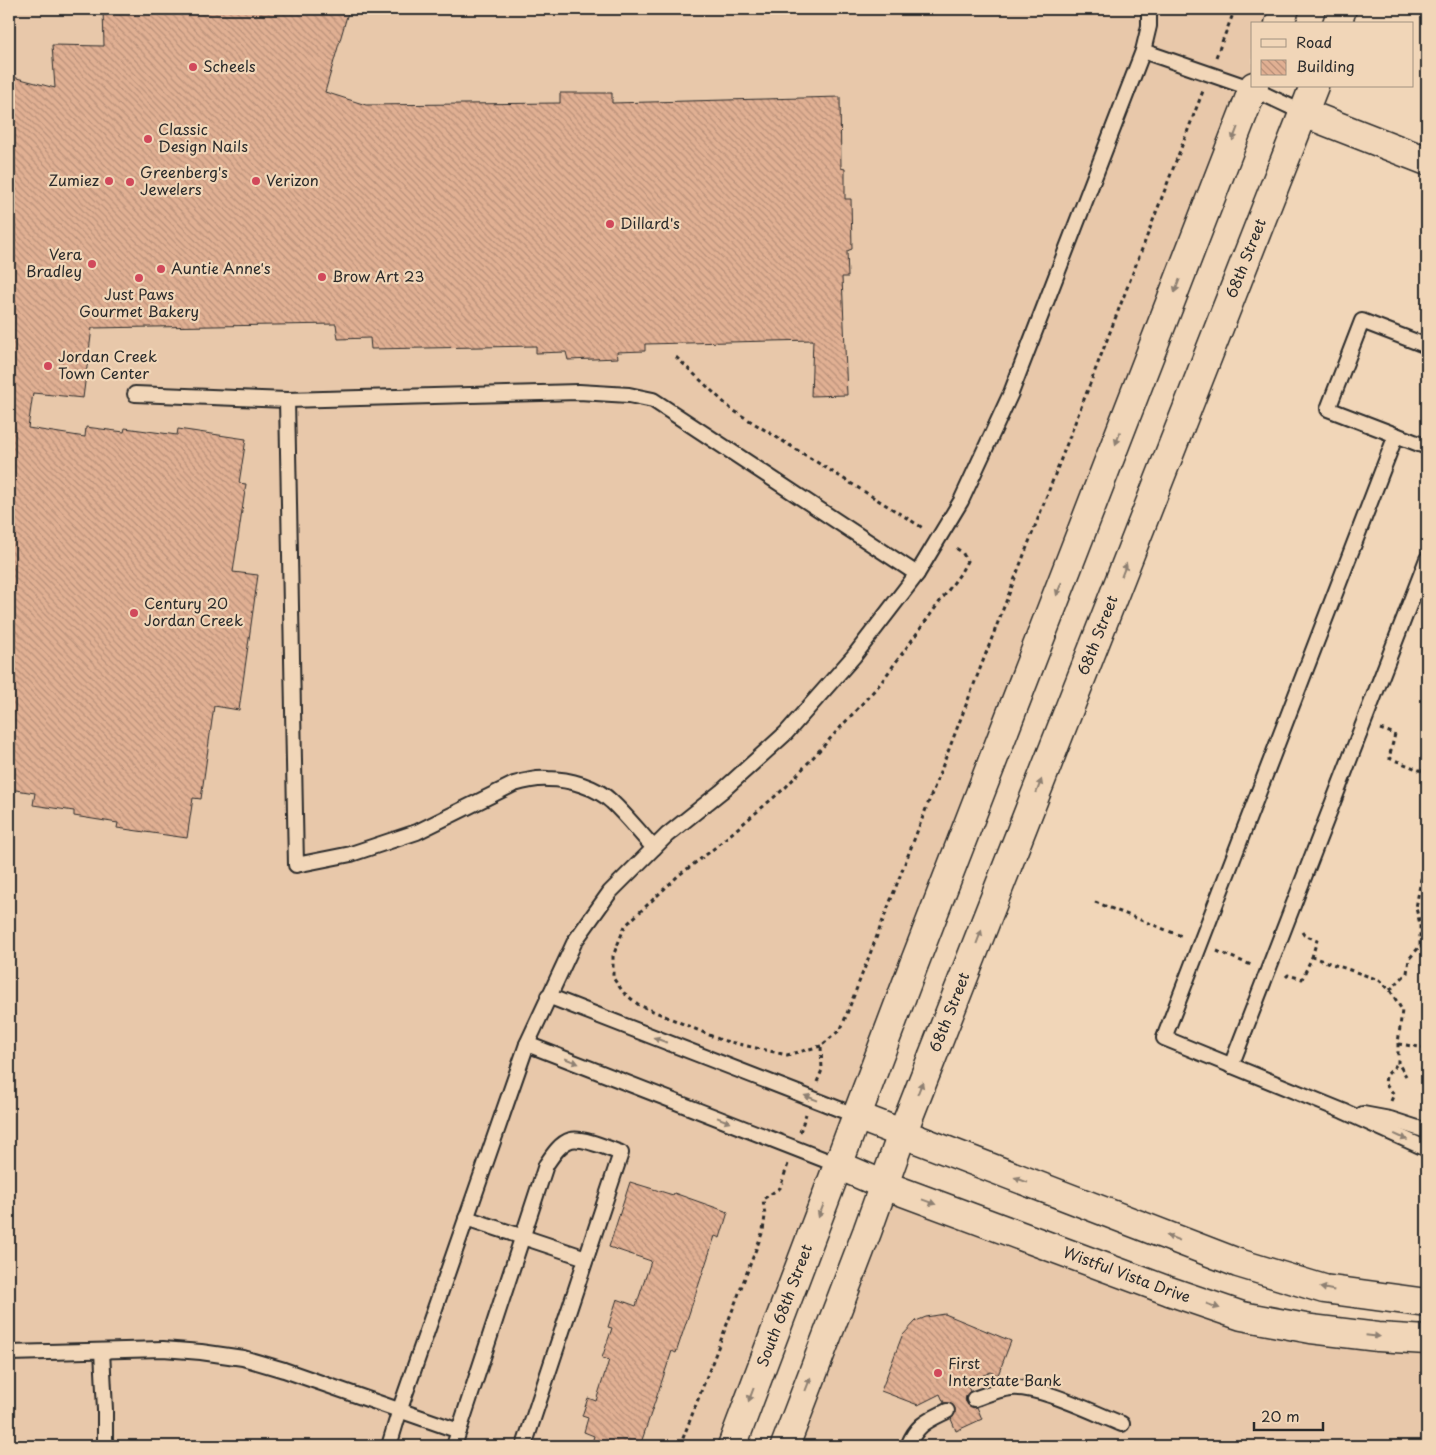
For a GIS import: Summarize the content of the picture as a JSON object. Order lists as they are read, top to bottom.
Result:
{
  "streets": {
    "street": ["68th Street", "Wistful Vista Drive", "South 68th Street"]
  },
  "crossings": [
    ["68th Street", "Wistful Vista Drive"],
    ["Wistful Vista Drive", "South 68th Street"]
  ],
  "places": [
    "Scheels",
    "Classic Design Nails",
    "Zumiez",
    "Verizon",
    "Greenberg's Jewelers",
    "Dillard's",
    "Vera Bradley",
    "Auntie Anne's",
    "Brow Art 23",
    "Just Paws Gourmet Bakery",
    "Jordan Creek Town Center",
    "Century 20 Jordan Creek",
    "First Interstate Bank"
  ],
  "legend": ["Road", "Building"],
  "scale_bar": "20 m"
}
